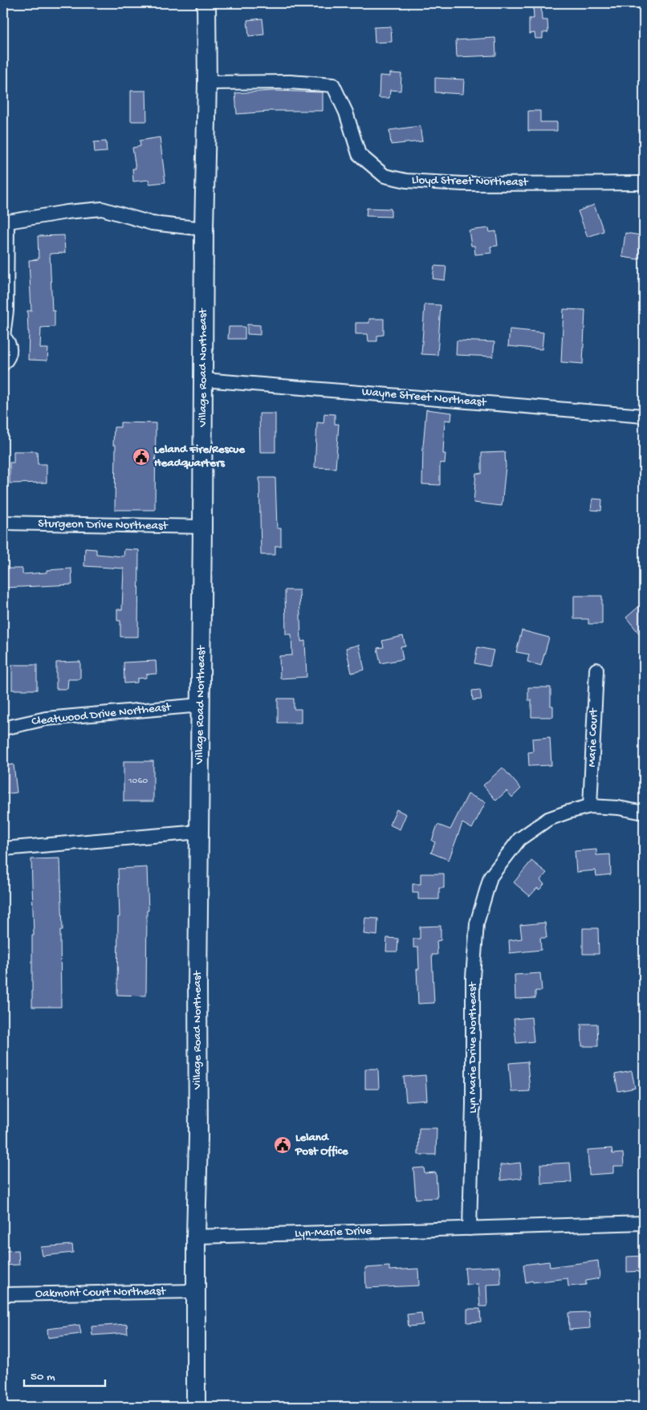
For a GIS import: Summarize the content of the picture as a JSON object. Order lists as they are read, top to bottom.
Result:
{
  "streets": {
    "main road": ["Village Road Northeast"],
    "street": [
      "Lloyd Street Northeast",
      "Wayne Street Northeast",
      "Sturgeon Drive Northeast",
      "Cleatwood Drive Northeast",
      "Marie Court",
      "Lyn Marie Drive Northeast",
      "Lyn-Marie Drive",
      "Oakmont Court Northeast"
    ]
  },
  "crossings": [
    ["Lloyd Street Northeast", "Village Road Northeast"],
    ["Village Road Northeast", "Wayne Street Northeast"],
    ["Village Road Northeast", "Sturgeon Drive Northeast"],
    ["Village Road Northeast", "Cleatwood Drive Northeast"],
    ["Village Road Northeast", "Lyn-Marie Drive"],
    ["Village Road Northeast", "Oakmont Court Northeast"],
    ["Marie Court", "Lyn Marie Drive Northeast"],
    ["Lyn Marie Drive Northeast", "Lyn-Marie Drive"]
  ],
  "places": {
    "public building": ["Leland Fire/Rescue Headquarters", "Leland Post Office"]
  },
  "house_numbers": ["1060"],
  "scale_bar": "50 m"
}
